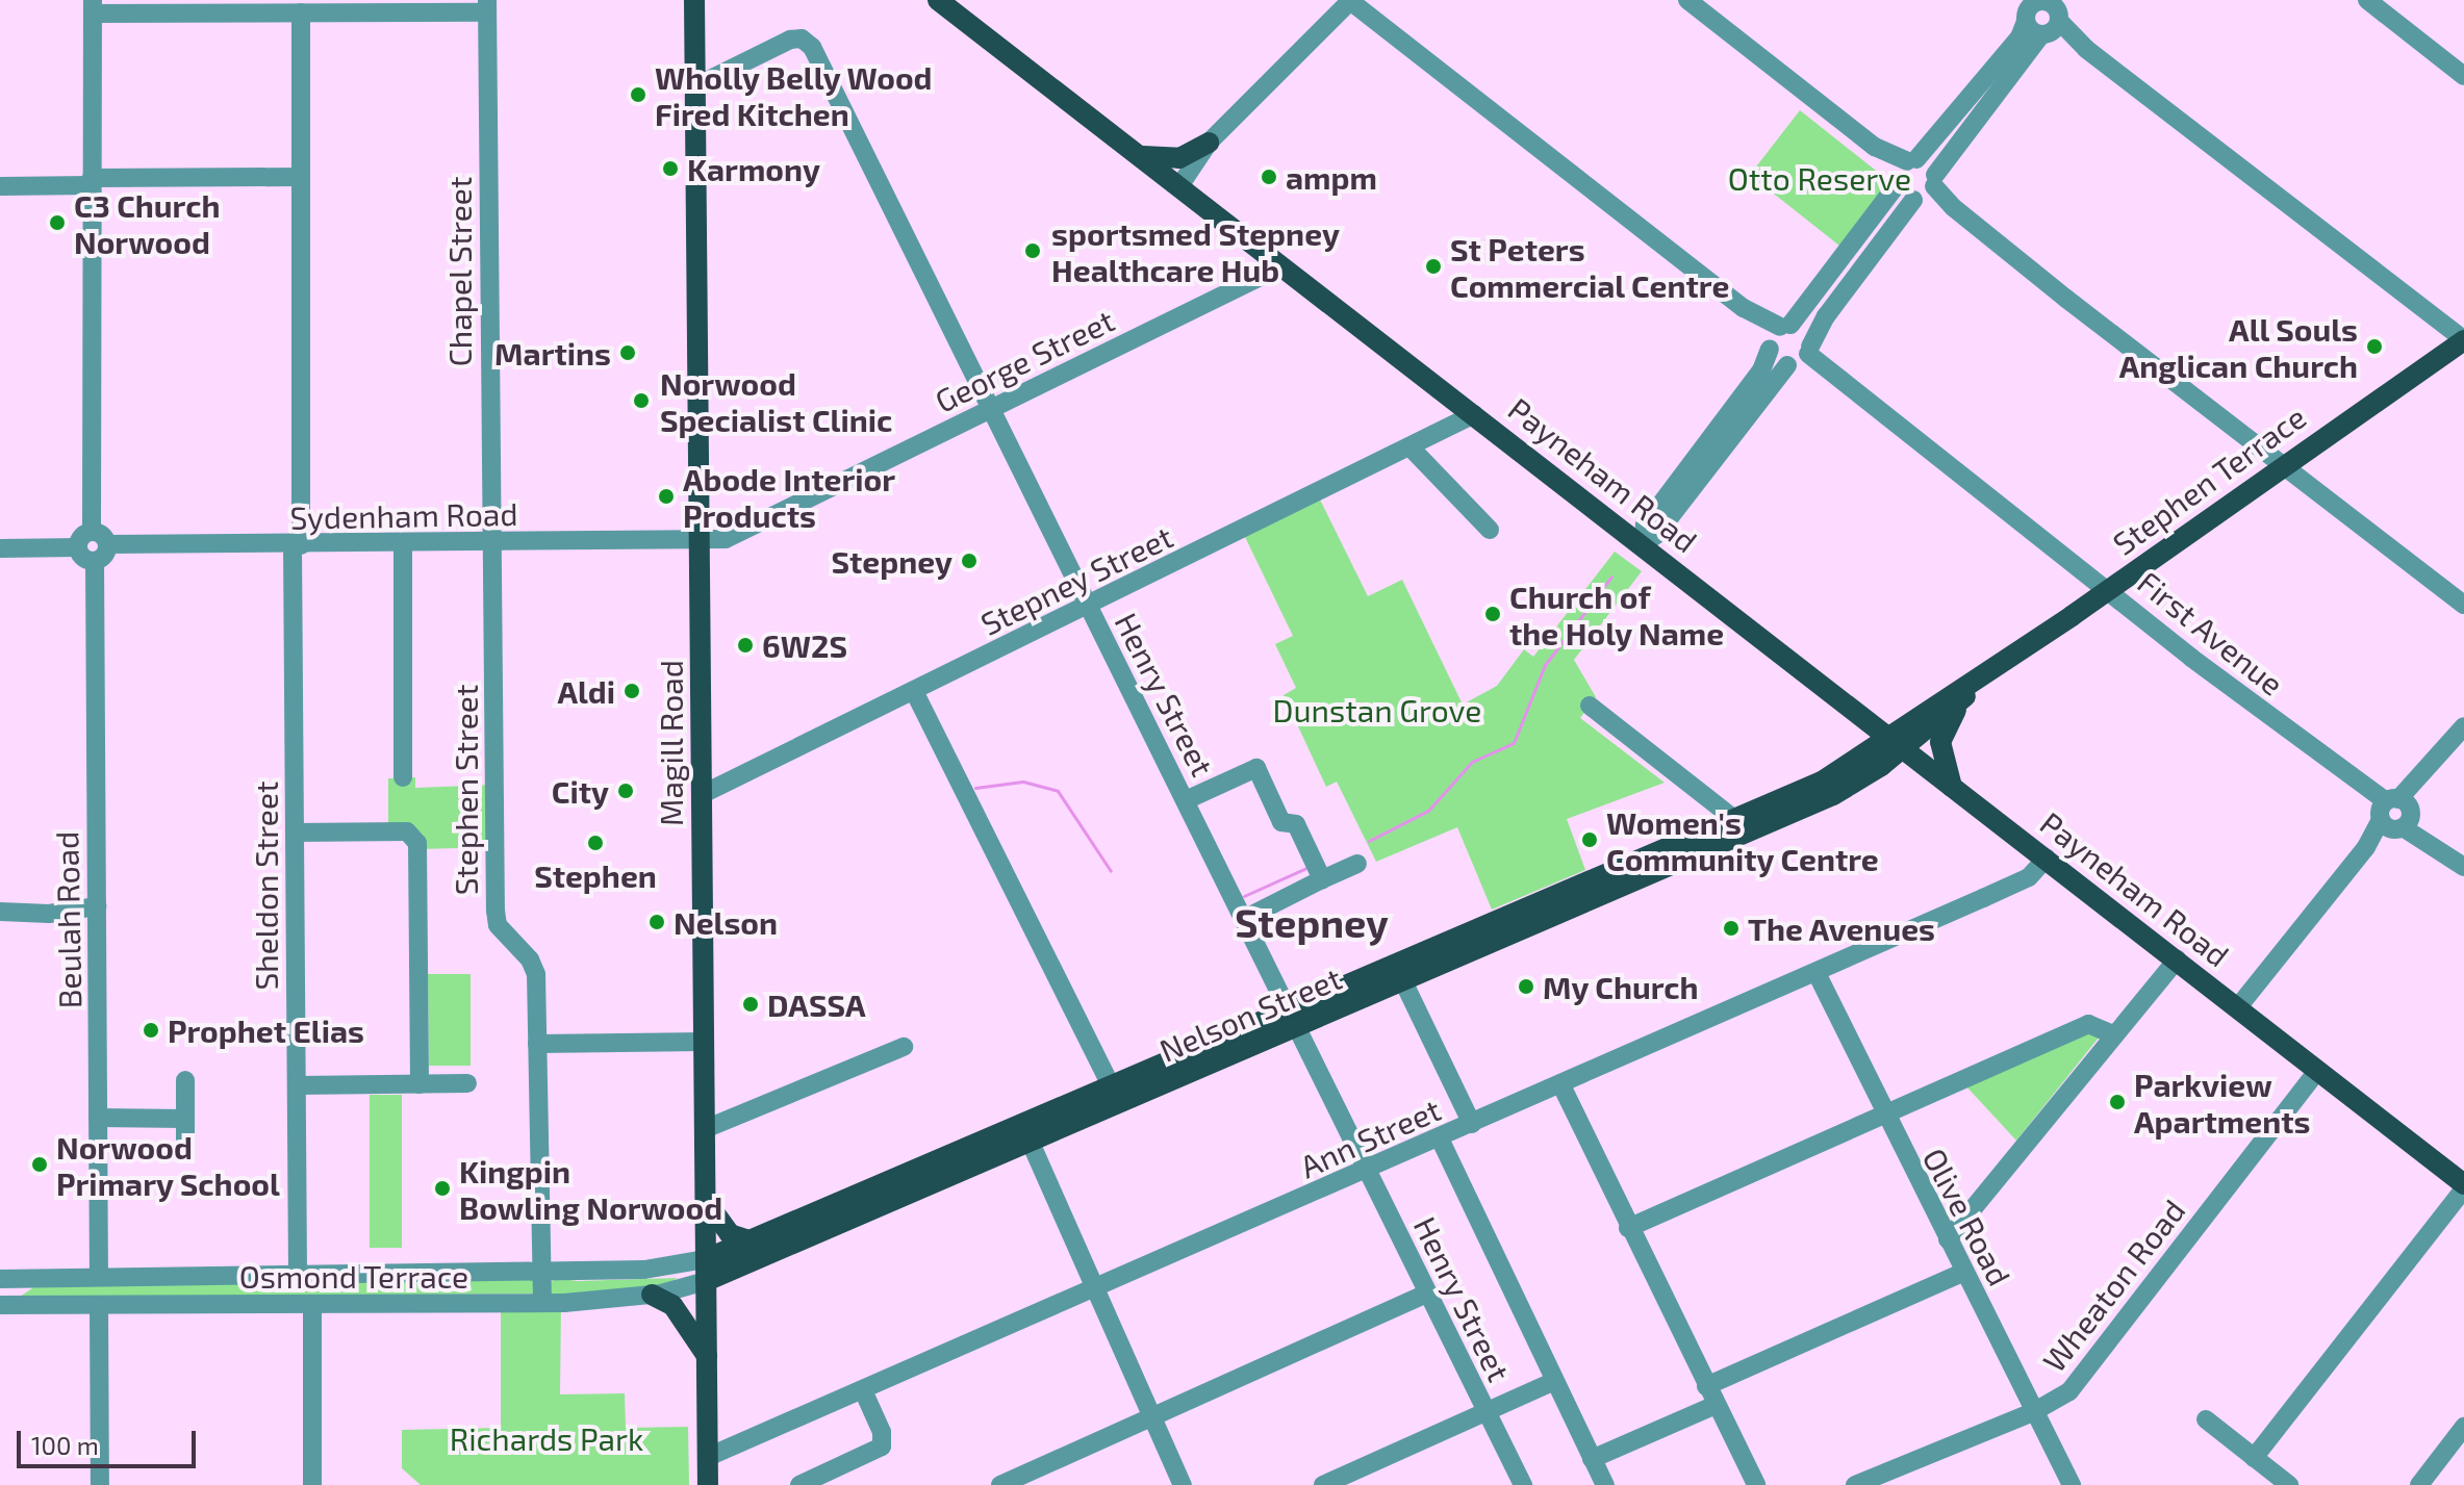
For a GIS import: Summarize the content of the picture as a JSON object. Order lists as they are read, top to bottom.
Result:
{
  "streets": {
    "main road": [
      "Payneham Road",
      "Stephen Terrace",
      "Magill Road",
      "Nelson Street"
    ],
    "street": [
      "Chapel Street",
      "George Street",
      "Sydenham Road",
      "Stepney Street",
      "First Avenue",
      "Henry Street",
      "Stephen Street",
      "Sheldon Street",
      "Beulah Road",
      "Ann Street",
      "Olive Road",
      "Osmond Terrace",
      "Wheaton Road"
    ]
  },
  "crossings": [
    ["Chapel Street", "Sydenham Road"],
    ["Chapel Street", "Stephen Street"],
    ["George Street", "Payneham Road"],
    ["George Street", "Sydenham Road"],
    ["George Street", "Henry Street"],
    ["George Street", "Magill Road"],
    ["Payneham Road", "Stephen Terrace"],
    ["Payneham Road", "Stepney Street"],
    ["Payneham Road", "Nelson Street"],
    ["Payneham Road", "Ann Street"],
    ["Payneham Road", "Wheaton Road"],
    ["Stephen Terrace", "First Avenue"],
    ["Stephen Terrace", "Nelson Street"],
    ["Sydenham Road", "Magill Road"],
    ["Sydenham Road", "Stephen Street"],
    ["Sydenham Road", "Sheldon Street"],
    ["Sydenham Road", "Beulah Road"],
    ["Stepney Street", "Henry Street"],
    ["Stepney Street", "Magill Road"],
    ["Henry Street", "Magill Road"],
    ["Henry Street", "Nelson Street"],
    ["Henry Street", "Ann Street"],
    ["Magill Road", "Nelson Street"],
    ["Magill Road", "Ann Street"],
    ["Magill Road", "Osmond Terrace"],
    ["Stephen Street", "Osmond Terrace"],
    ["Sheldon Street", "Osmond Terrace"],
    ["Beulah Road", "Osmond Terrace"],
    ["Nelson Street", "Osmond Terrace"],
    ["Ann Street", "Olive Road"],
    ["Olive Road", "Wheaton Road"]
  ],
  "districts": ["Stepney"],
  "parks": ["Otto Reserve", "Dunstan Grove", "Richards Park"],
  "places": [
    "Wholly Belly Wood Fired Kitchen",
    "Karmony",
    "ampm",
    "C3 Church Norwood",
    "sportsmed Stepney Healthcare Hub",
    "St Peters Commercial Centre",
    "All Souls Anglican Church",
    "Martins",
    "Norwood Specialist Clinic",
    "Abode Interior Products",
    "Stepney",
    "Church of the Holy Name",
    "6W2S",
    "Aldi",
    "City",
    "Women's Community Centre",
    "Stephen",
    "Nelson",
    "The Avenues",
    "My Church",
    "DASSA",
    "Prophet Elias",
    "Parkview Apartments",
    "Norwood Primary School",
    "Kingpin Bowling Norwood"
  ],
  "scale_bar": "100 m"
}
